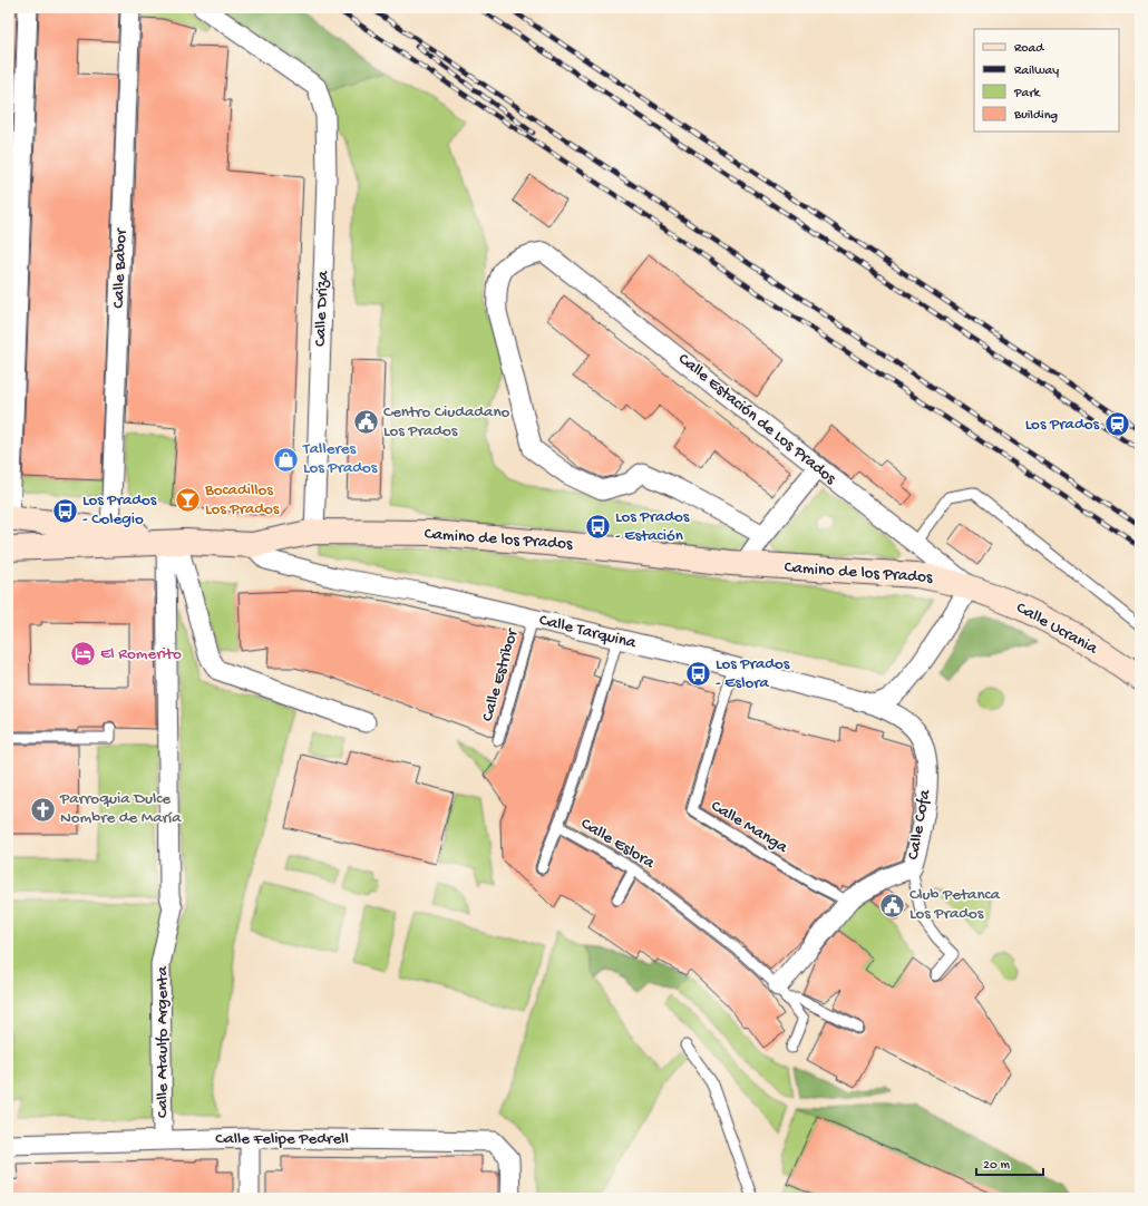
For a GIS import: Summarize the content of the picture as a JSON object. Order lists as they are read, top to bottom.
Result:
{
  "streets": {
    "main road": ["Camino de los Prados", "Calle Ucrania"],
    "street": [
      "Calle Babor",
      "Calle Driza",
      "Calle Estación de Los Prados",
      "Calle Tarquina",
      "Calle Cofa",
      "Calle Ataulfo Argenta",
      "Calle Felipe Pedrell"
    ],
    "lane": ["Calle Estribor", "Calle Manga", "Calle Eslora"]
  },
  "crossings": [
    ["Calle Babor", "Camino de los Prados"],
    ["Calle Driza", "Camino de los Prados"],
    ["Calle Estación de Los Prados", "Camino de los Prados"],
    ["Calle Estación de Los Prados", "Calle Ucrania"],
    ["Camino de los Prados", "Calle Ucrania"],
    ["Camino de los Prados", "Calle Tarquina"],
    ["Camino de los Prados", "Calle Ataulfo Argenta"],
    ["Calle Tarquina", "Calle Estribor"],
    ["Calle Tarquina", "Calle Cofa"],
    ["Calle Tarquina", "Calle Manga"],
    ["Calle Tarquina", "Calle Eslora"],
    ["Calle Cofa", "Calle Manga"],
    ["Calle Cofa", "Calle Eslora"],
    ["Calle Ataulfo Argenta", "Calle Felipe Pedrell"]
  ],
  "places": {
    "public building": ["Centro Ciudadano Los Prados", "Club Petanca Los Prados"],
    "station": ["Los Prados"],
    "shop": ["Talleres Los Prados"],
    "bar": ["Bocadillos Los Prados"],
    "bus stop": ["Los Prados - Colegio", "Los Prados - Estación", "Los Prados - Eslora"],
    "hotel": ["El Romerito"],
    "church": ["Parroquia Dulce Nombre de María"]
  },
  "legend": [
    "Road",
    "Railway",
    "Park",
    "Building"
  ],
  "scale_bar": "20 m"
}
